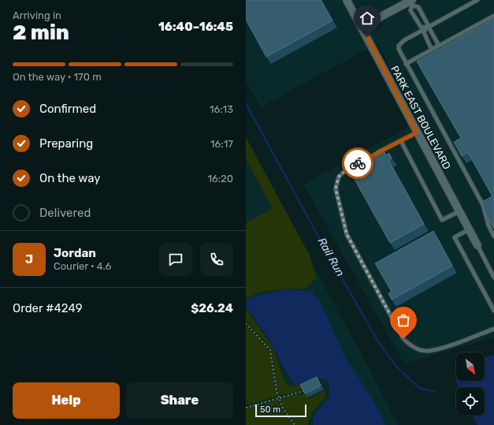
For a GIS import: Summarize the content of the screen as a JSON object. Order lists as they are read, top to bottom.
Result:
{
  "streets": {
    "street": ["PARK EAST BOULEVARD"]
  },
  "water": ["Rail Run"],
  "scale_bar": "50 m",
  "north": "bottom right",
  "page": {
    "heading": ["2 min", "Arriving in", "16:40–16:45"],
    "panel": [
      "Jordan",
      "Courier · 4.6",
      "Order #4249",
      "$26.24"
    ],
    "bar": "On the way · 170 m",
    "list": [
      ["Confirmed", "16:13"],
      ["Preparing", "16:17"],
      ["On the way", "16:20"],
      "Delivered"
    ],
    "round": "J",
    "buttons": ["Help", "Share"],
    "scale": "50 m"
  }
}
